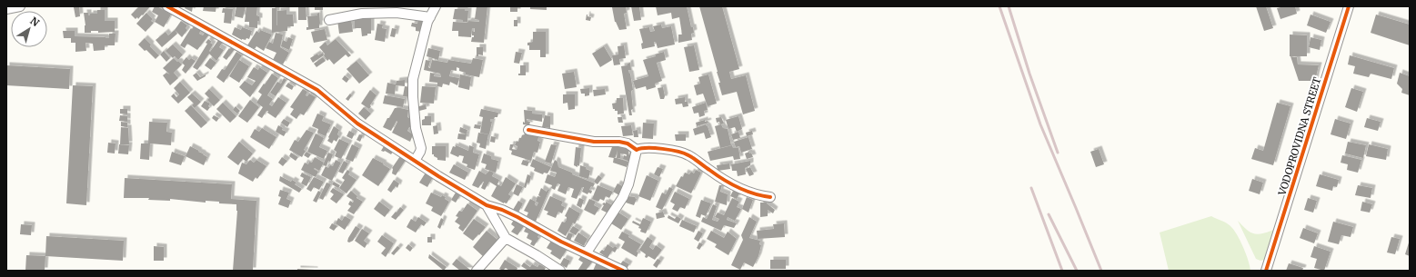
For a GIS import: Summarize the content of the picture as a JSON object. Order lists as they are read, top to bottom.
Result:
{
  "streets": {
    "street": ["VODOPROVIDNA STREET"]
  },
  "north": "top right"
}
